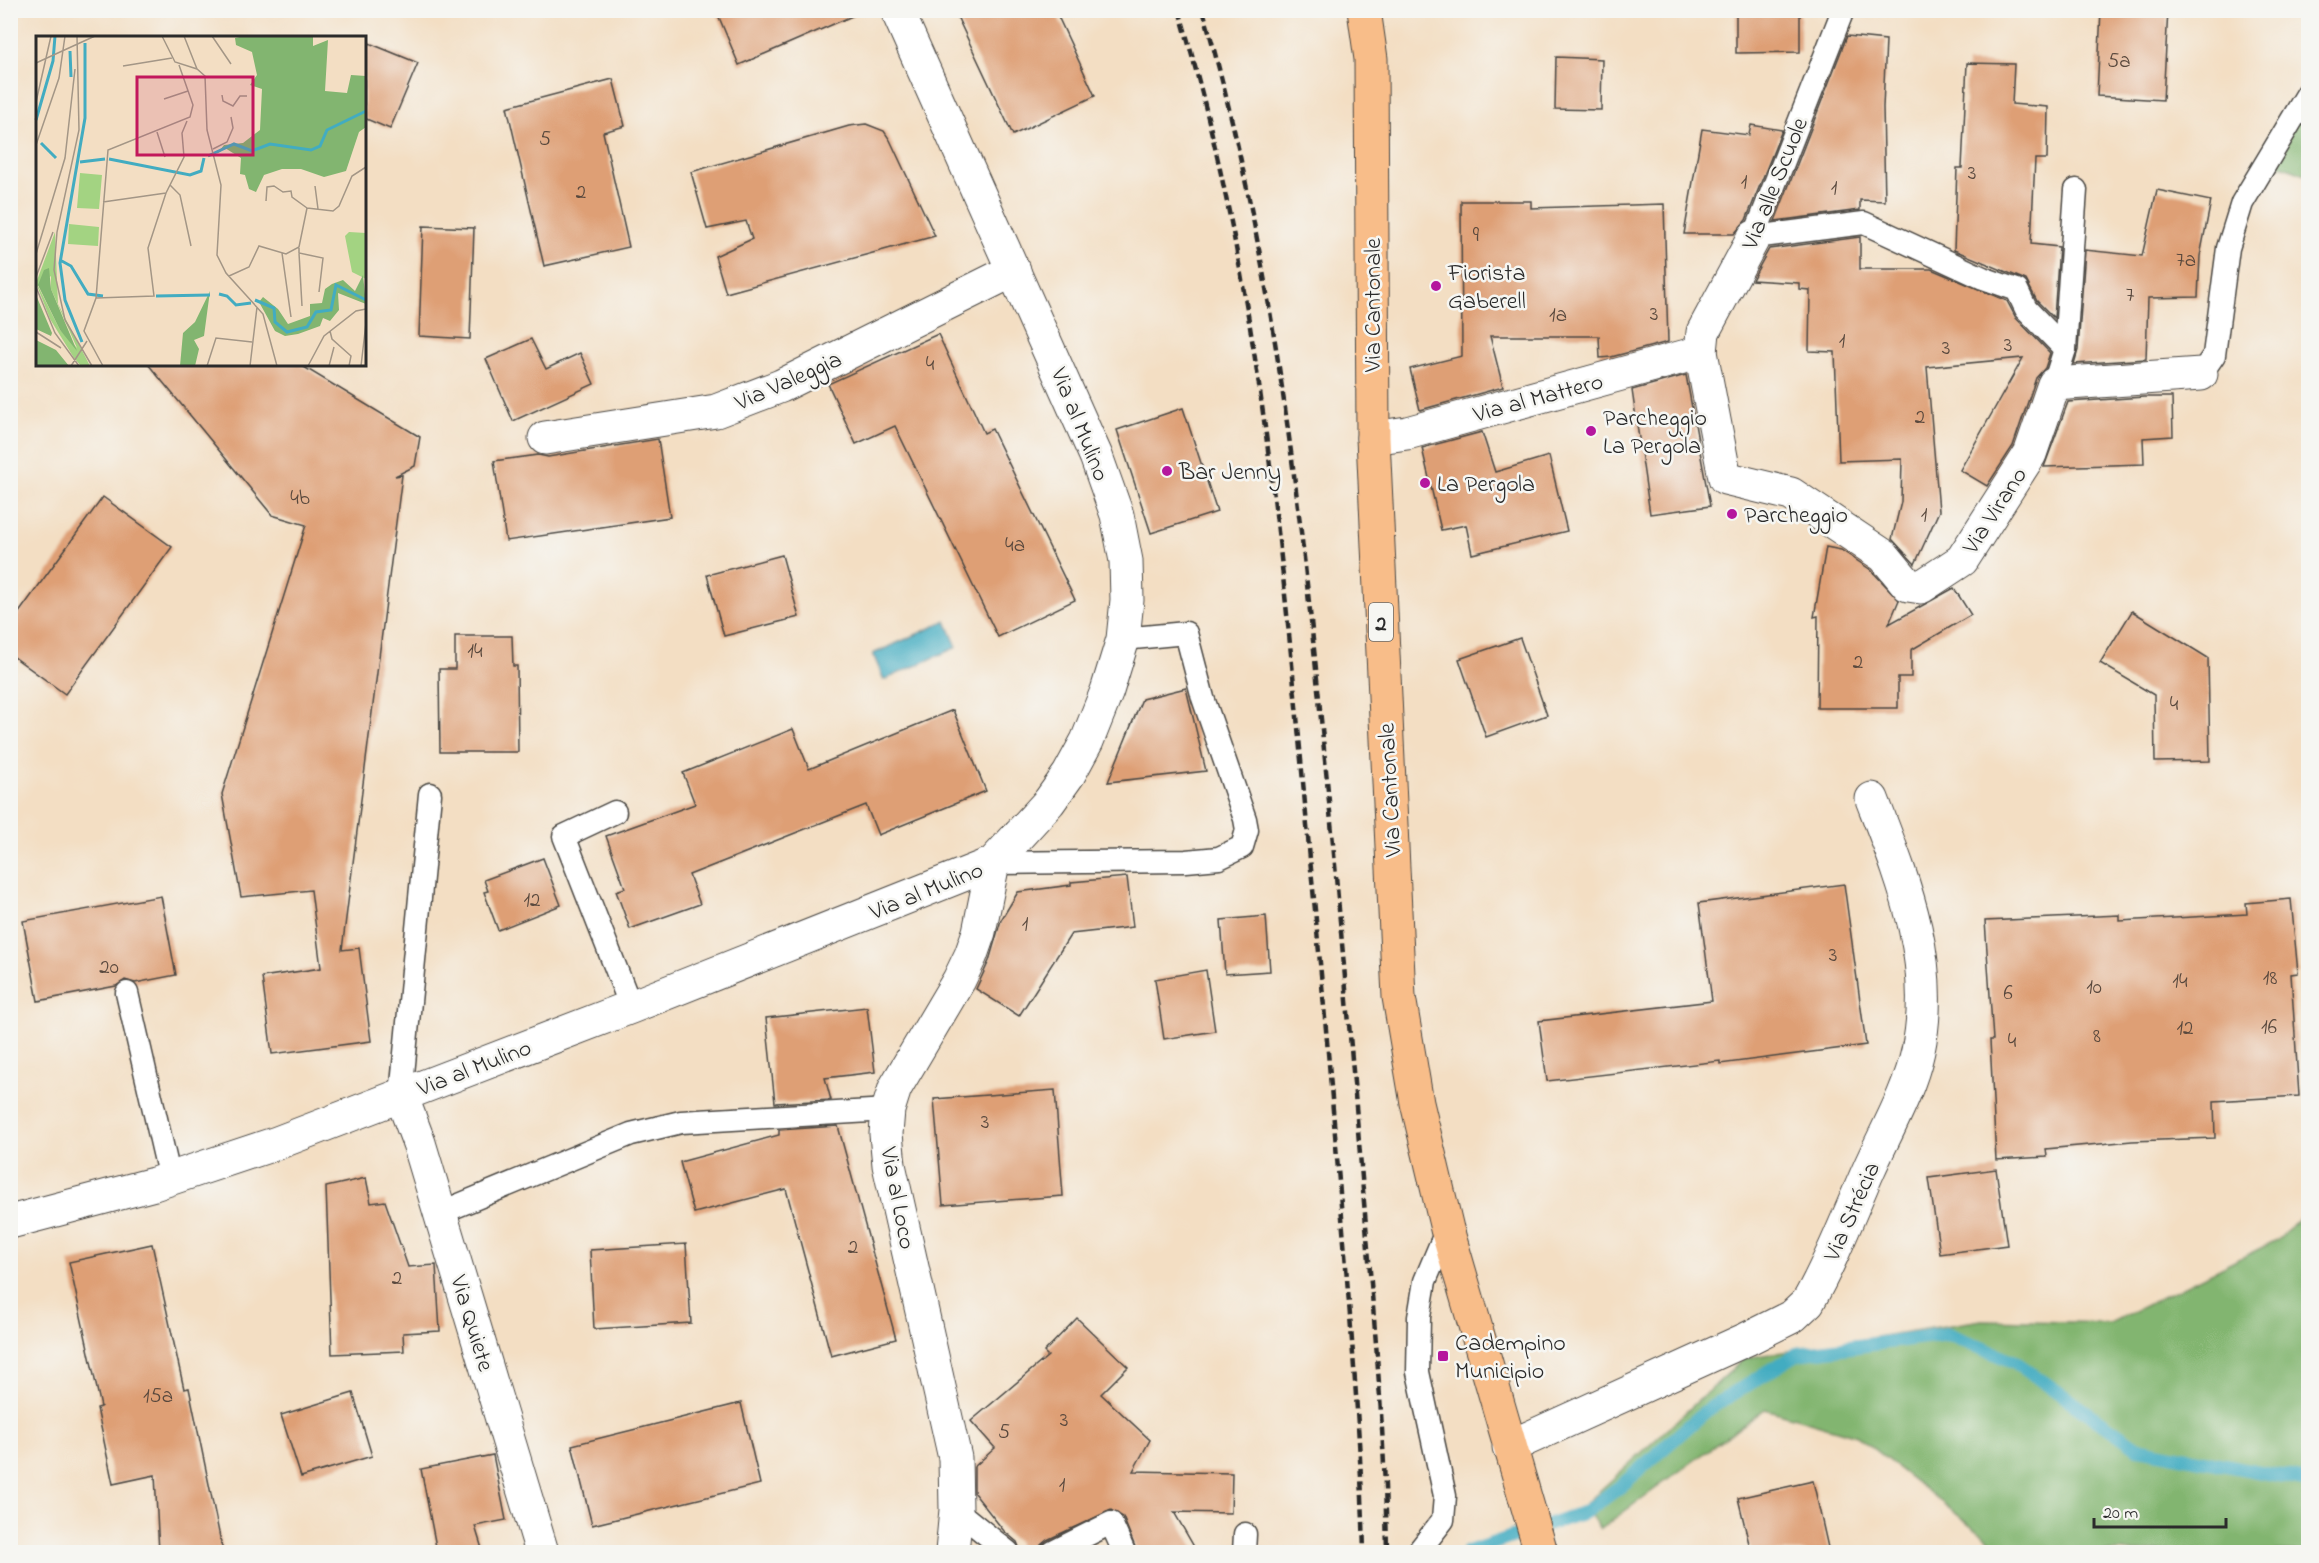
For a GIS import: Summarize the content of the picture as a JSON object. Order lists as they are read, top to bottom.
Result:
{
  "streets": {
    "main road": ["Via Cantonale", "2"],
    "street": [
      "Via alle Scuole",
      "Via Valeggia",
      "Via al Mattero",
      "Via al Mulino",
      "Via Virano",
      "Via al Loco",
      "Via Strécia",
      "Via Quiete"
    ]
  },
  "crossings": [
    ["Via alle Scuole", "Via al Mattero"],
    ["Via alle Scuole", "Via Virano"],
    ["Via Cantonale", "Via al Mattero"],
    ["Via Cantonale", "Via Strécia"],
    ["Via Valeggia", "Via al Mulino"],
    ["Via al Mattero", "Via Virano"],
    ["Via al Mulino", "Via al Loco"],
    ["Via al Mulino", "Via Quiete"]
  ],
  "places": {
    "other": [
      "Fiorista Gaberell",
      "Parcheggio La Pergola",
      "Bar Jenny",
      "La Pergola",
      "Parcheggio"
    ],
    "transit": ["Cadempino Municipio"]
  },
  "house_numbers": [
    "5a",
    "5",
    "3",
    "1",
    "1",
    "2",
    "9",
    "7a",
    "7",
    "3",
    "1a",
    "1",
    "3",
    "3",
    "4",
    "2",
    "4b",
    "1",
    "4a",
    "14",
    "2",
    "4",
    "12",
    "1",
    "3",
    "20",
    "18",
    "14",
    "10",
    "6",
    "16",
    "12",
    "8",
    "4",
    "3",
    "2",
    "2",
    "15a",
    "3",
    "5",
    "1"
  ],
  "scale_bar": "20 m"
}
